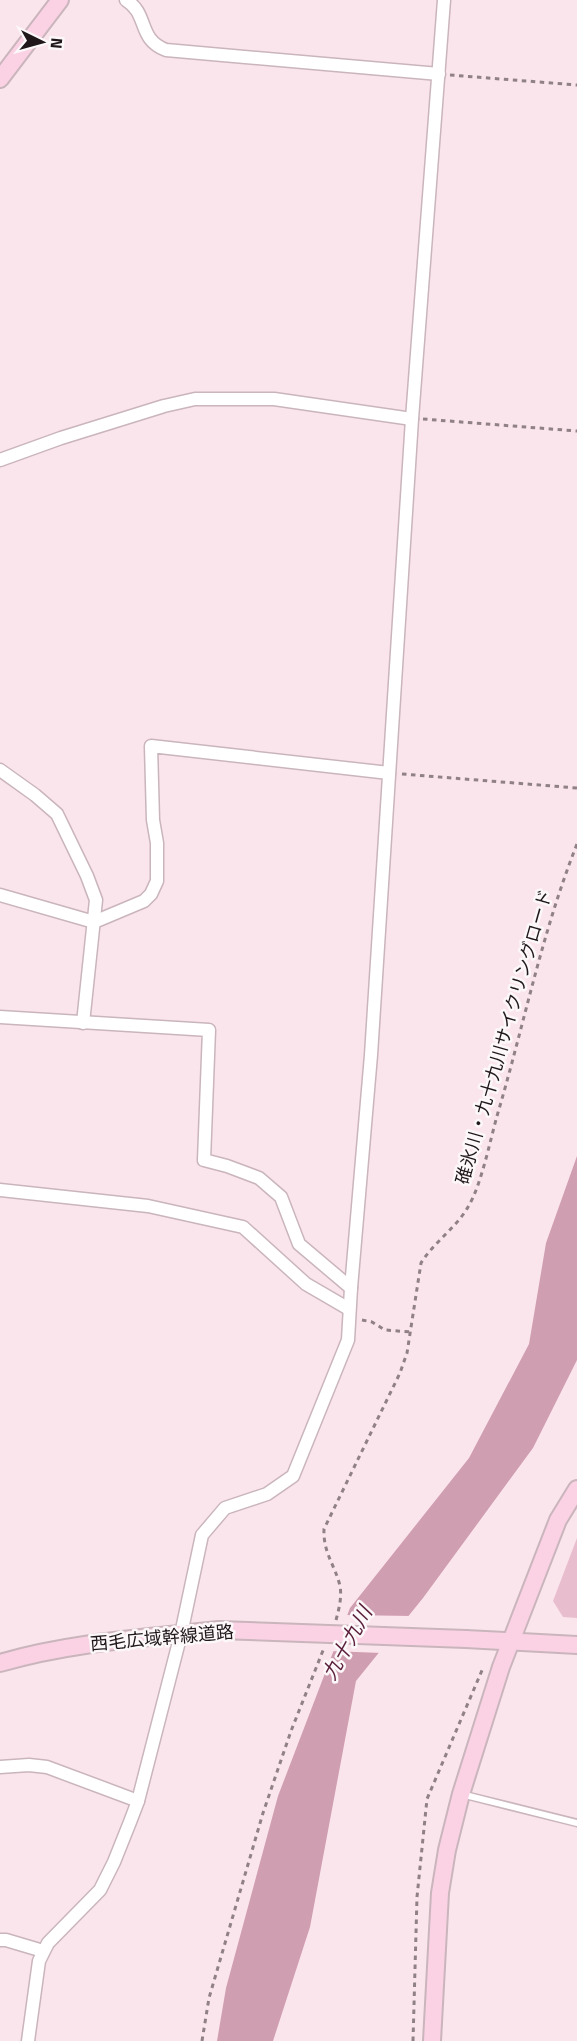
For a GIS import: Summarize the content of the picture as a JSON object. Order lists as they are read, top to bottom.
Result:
{
  "streets": {
    "street": ["西毛広域幹線道路"],
    "path": ["碓氷川・九十九川サイクリングロード"]
  },
  "water": ["九十九川"],
  "north": "right"
}
